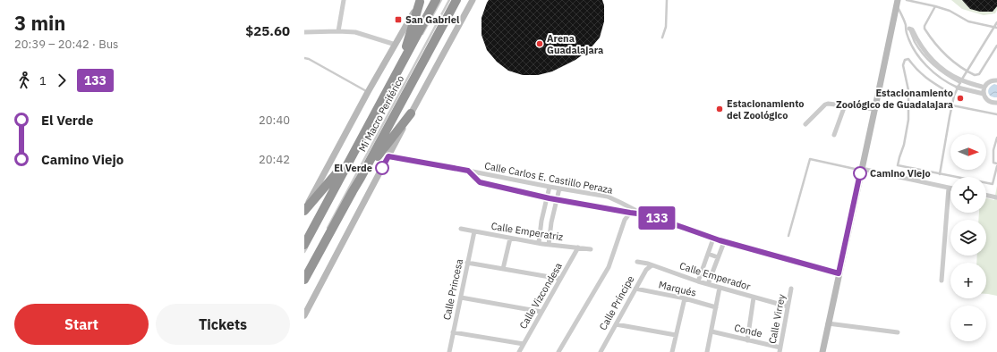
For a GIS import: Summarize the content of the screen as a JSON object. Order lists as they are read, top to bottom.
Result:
{
  "streets": {
    "street": [
      "Calle Carlos E. Castillo Peraza",
      "Calle Emperatriz",
      "Calle Emperador",
      "Marqués",
      "Calle Princesa",
      "Calle Vizcondesa",
      "Calle Príncipe",
      "Calle Virrey",
      "Conde"
    ],
    "lane": ["Mi Macro Periférico"]
  },
  "crossings": [
    ["Calle Emperatriz", "Calle Princesa"],
    ["Calle Emperatriz", "Calle Vizcondesa"],
    ["Calle Emperador", "Calle Príncipe"],
    ["Calle Emperador", "Calle Virrey"],
    ["Marqués", "Calle Príncipe"],
    ["Calle Virrey", "Conde"]
  ],
  "places": {
    "transit": ["San Gabriel"],
    "other": [
      "Arena Guadalajara",
      "Estacionamiento Zoológico de Guadalajara",
      "Estacionamiento del Zoológico",
      "El Verde",
      "Camino Viejo"
    ]
  },
  "lines": ["bus line 133"],
  "north": "right",
  "page": {
    "heading": ["3 min", "20:39 – 20:42 · Bus", "$25.60"],
    "on_map": "133",
    "legs": ["1", "133"],
    "list": [
      {
        "name": "El Verde",
        "value": "20:40"
      },
      {
        "name": "Camino Viejo",
        "value": "20:42"
      }
    ],
    "map_buttons": ["+", "−"],
    "buttons": ["Start", "Tickets"]
  }
}
